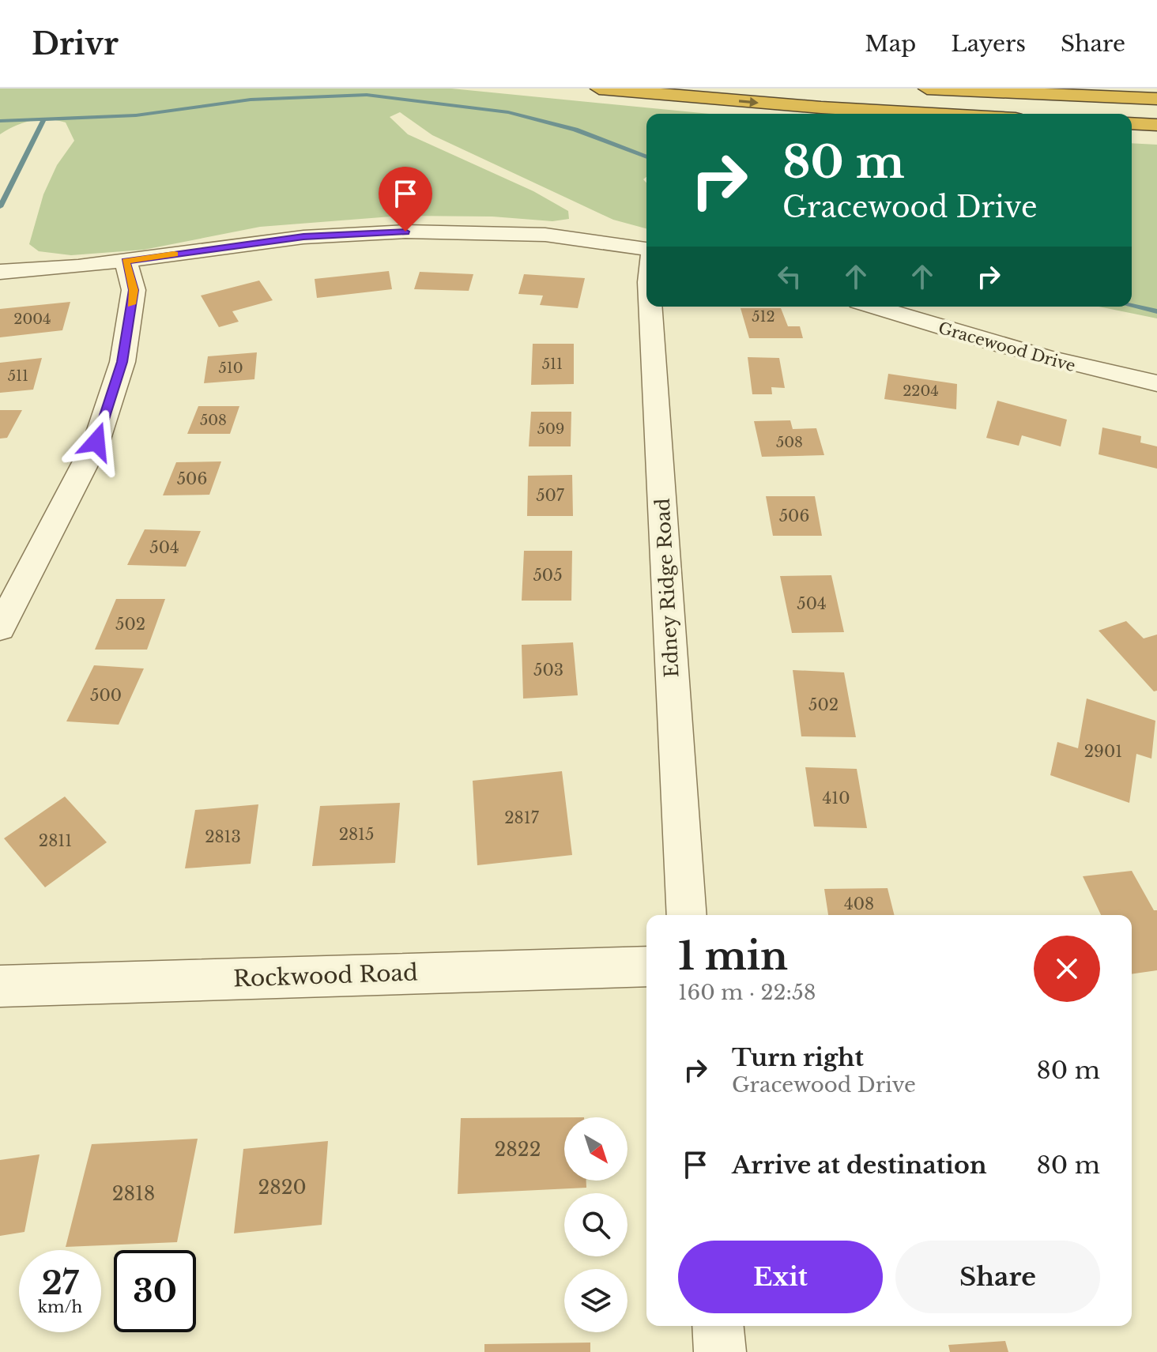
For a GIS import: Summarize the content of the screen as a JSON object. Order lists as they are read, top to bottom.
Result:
{
  "streets": {
    "street": ["Gracewood Drive", "Edney Ridge Road", "Rockwood Road"]
  },
  "house_numbers": [
    "512",
    "2004",
    "511",
    "510",
    "511",
    "2204",
    "508",
    "509",
    "508",
    "506",
    "507",
    "506",
    "504",
    "505",
    "504",
    "502",
    "503",
    "500",
    "502",
    "2901",
    "410",
    "2817",
    "2815",
    "2813",
    "2811",
    "408",
    "2822",
    "2820",
    "2818"
  ],
  "north": "bottom right",
  "page": {
    "header": "Drivr",
    "nav": ["Map", "Layers", "Share"],
    "turn": ["80 m", "Gracewood Drive"],
    "heading": ["1 min", "160 m · 22:58"],
    "list": [
      {
        "name": "Turn right",
        "note": "Gracewood Drive",
        "value": "80 m"
      },
      {
        "name": "Arrive at destination",
        "value": "80 m"
      }
    ],
    "buttons": ["Exit", "Share"],
    "speed": "27 km/h",
    "limit": "30"
  }
}
